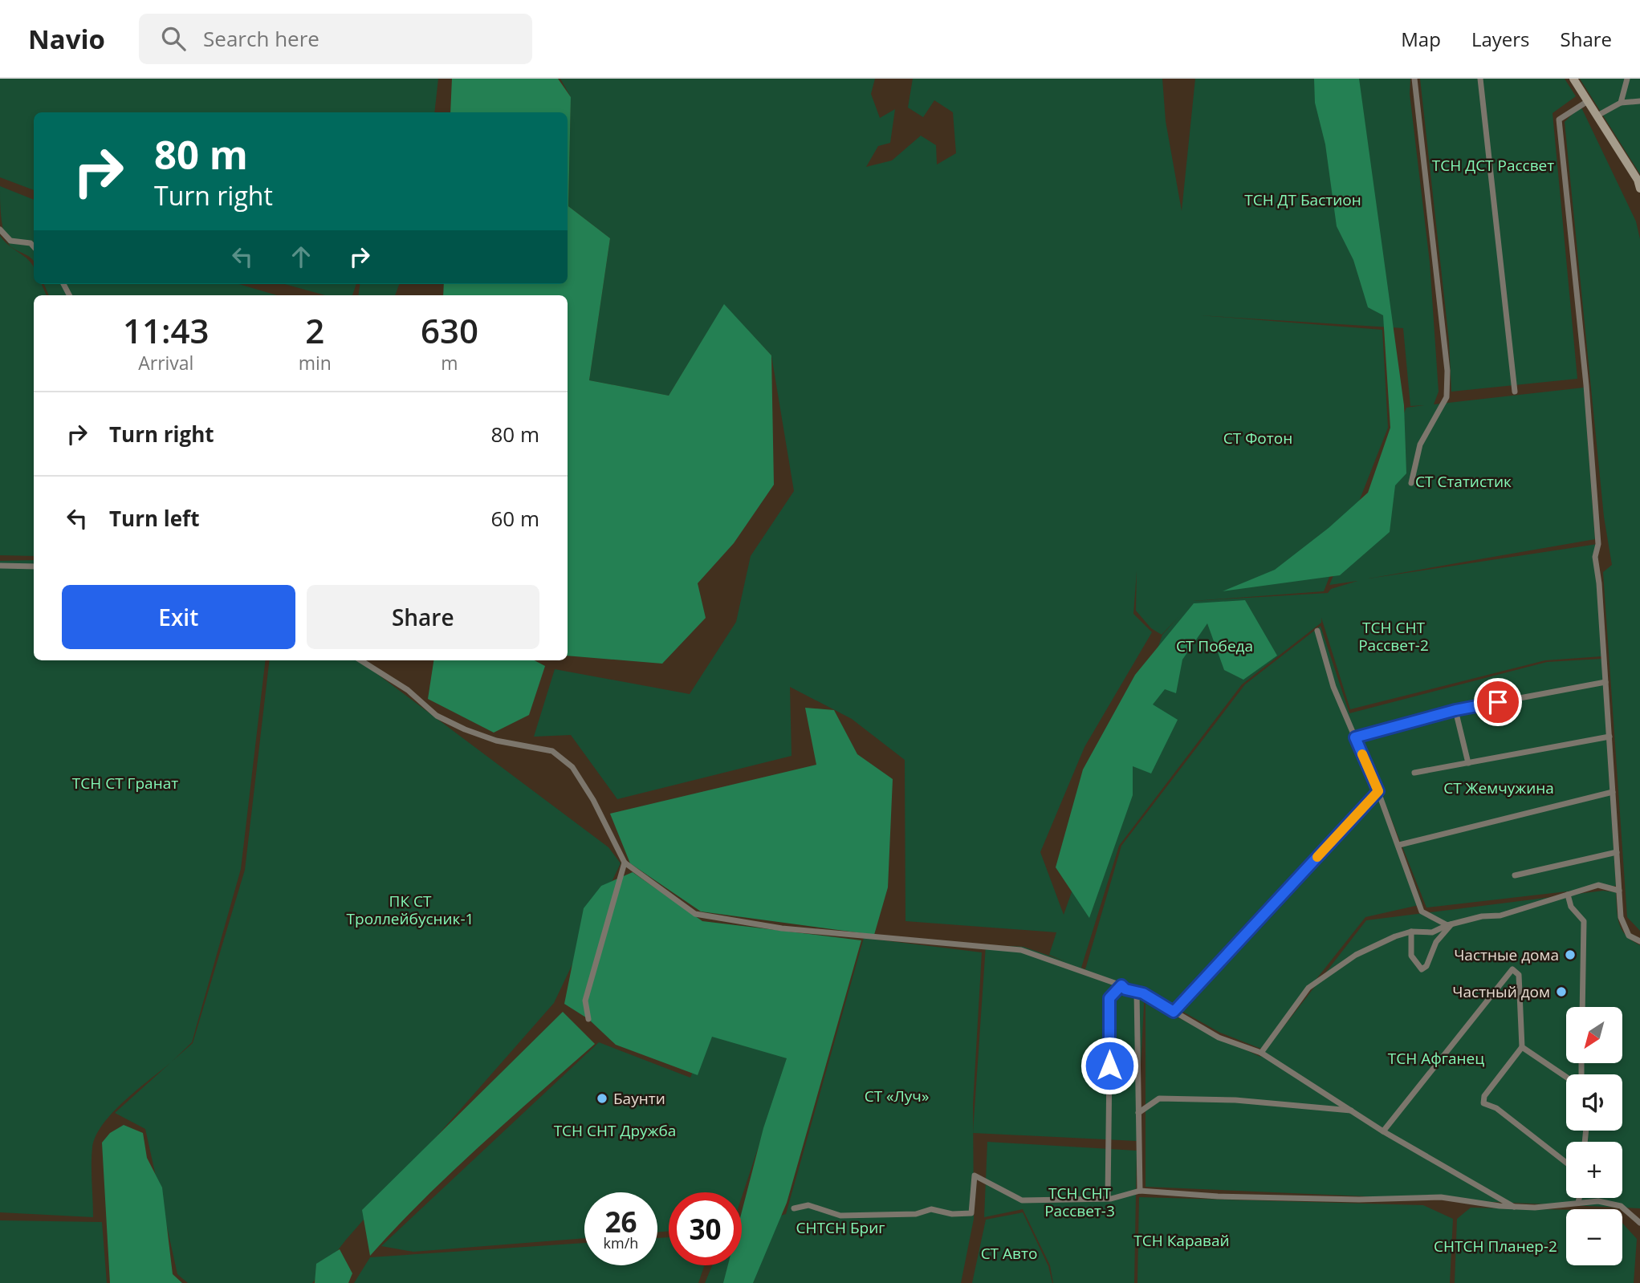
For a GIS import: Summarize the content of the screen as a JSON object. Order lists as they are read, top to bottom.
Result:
{
  "parks": [
    "ТСН ДСТ Рассвет",
    "ТСН ДТ Бастион",
    "СТ Фотон",
    "СТ Статистик",
    "ТСН СНТ Рассвет-2",
    "СТ Победа",
    "ТСН СТ Гранат",
    "СТ Жемчужина",
    "ПК СТ Троллейбусник-1",
    "ТСН Афганец",
    "СТ «Луч»",
    "ТСН СНТ Дружба",
    "ТСН СНТ Рассвет-3",
    "СНТСН Бриг",
    "ТСН Каравай",
    "СНТСН Планер-2",
    "СТ Авто"
  ],
  "places": ["Частные дома", "Частный дом", "Баунти"],
  "north": "bottom left",
  "page": {
    "header": "Navio",
    "search": "Search here",
    "nav": ["Map", "Layers", "Share"],
    "turn": ["80 m", "Turn right"],
    "eta": [
      "11:43",
      "Arrival",
      "2",
      "min",
      "630",
      "m"
    ],
    "list": [
      {
        "name": "Turn right",
        "value": "80 m"
      },
      {
        "name": "Turn left",
        "value": "60 m"
      }
    ],
    "buttons": ["Exit", "Share"],
    "map_buttons": ["+", "−"],
    "speed": "26 km/h",
    "limit": "30"
  }
}
